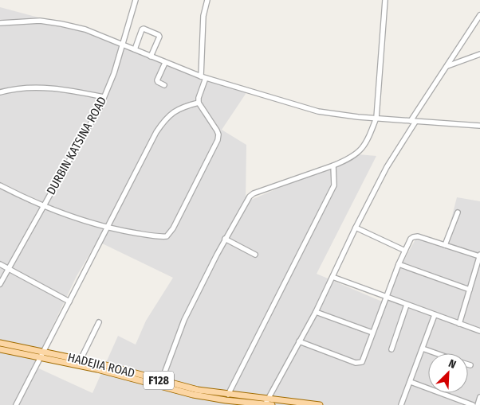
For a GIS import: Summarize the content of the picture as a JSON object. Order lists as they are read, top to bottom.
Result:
{
  "streets": {
    "main road": ["HADEJIA ROAD", "F128"],
    "street": ["DURBIN KATSINA ROAD"]
  },
  "north": "top right"
}
